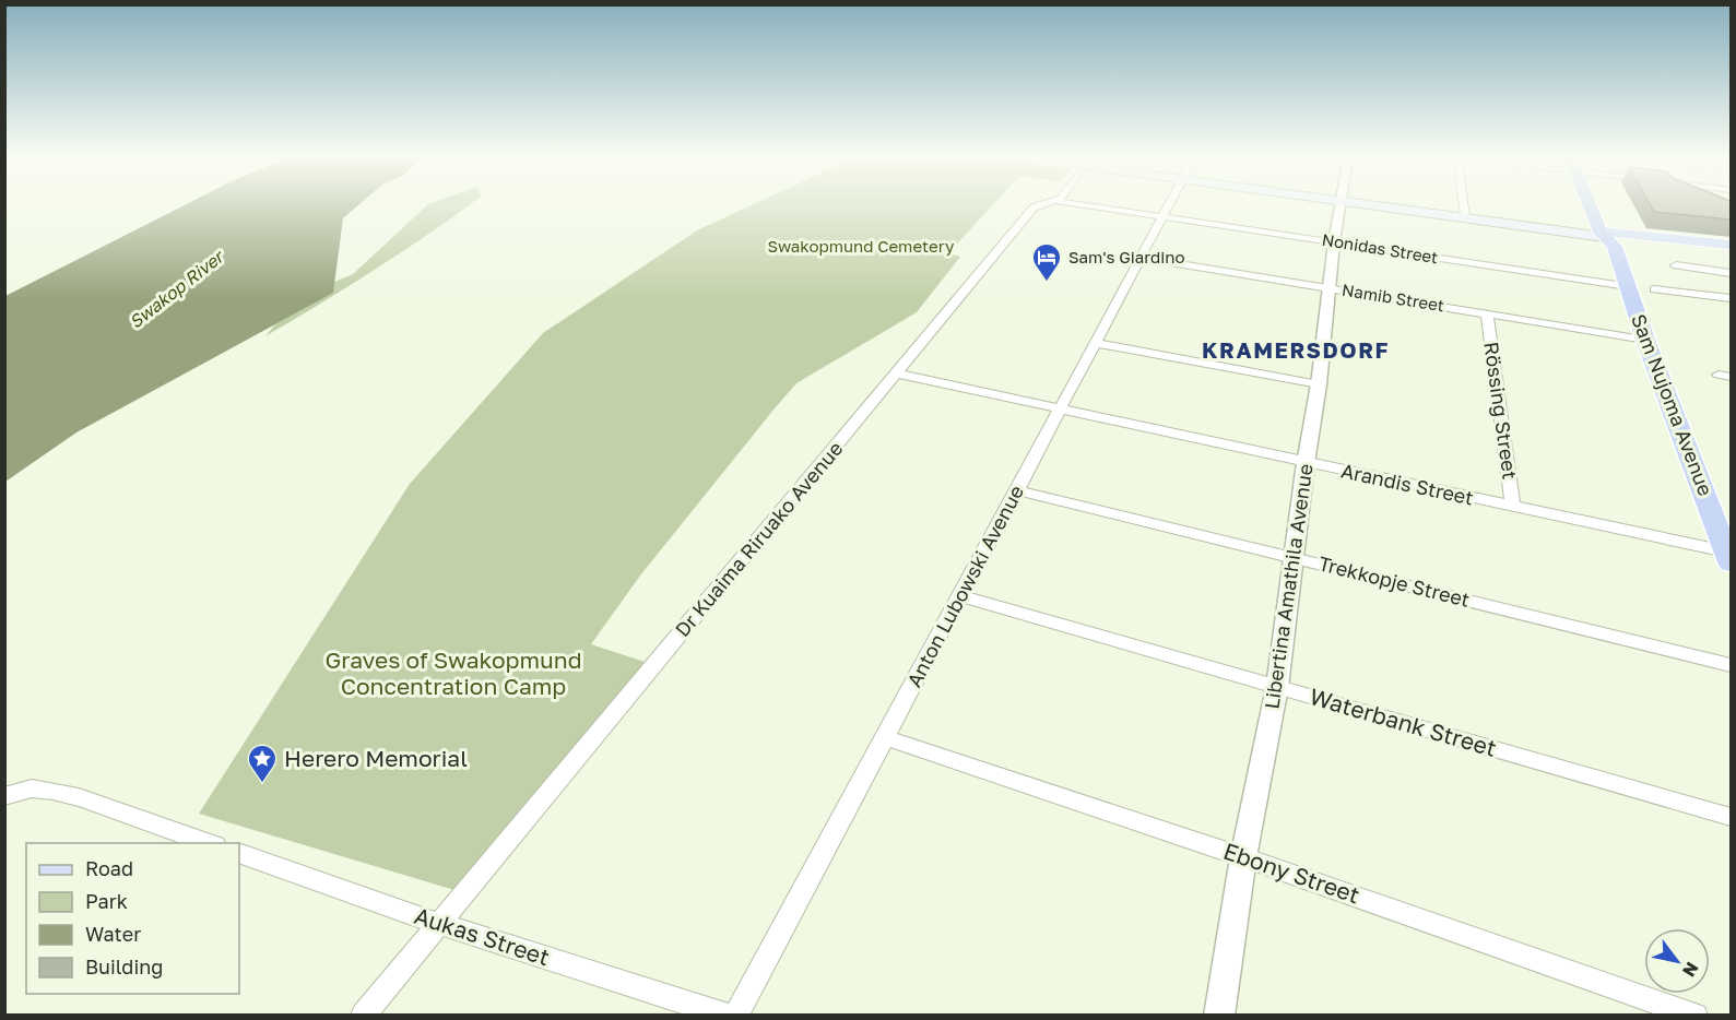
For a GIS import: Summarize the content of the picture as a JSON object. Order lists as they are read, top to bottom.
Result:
{
  "streets": {
    "highway": ["Sam Nujoma Avenue"],
    "street": [
      "Nonidas Street",
      "Namib Street",
      "Rössing Street",
      "Arandis Street",
      "Dr Kuaima Riruako Avenue",
      "Trekkopje Street",
      "Anton Lubowski Avenue",
      "Libertina Amathila Avenue",
      "Waterbank Street",
      "Ebony Street",
      "Aukas Street"
    ]
  },
  "crossings": [
    ["Nonidas Street", "Sam Nujoma Avenue"],
    ["Nonidas Street", "Anton Lubowski Avenue"],
    ["Nonidas Street", "Libertina Amathila Avenue"],
    ["Namib Street", "Sam Nujoma Avenue"],
    ["Namib Street", "Rössing Street"],
    ["Namib Street", "Anton Lubowski Avenue"],
    ["Namib Street", "Libertina Amathila Avenue"],
    ["Sam Nujoma Avenue", "Arandis Street"],
    ["Rössing Street", "Arandis Street"],
    ["Arandis Street", "Dr Kuaima Riruako Avenue"],
    ["Arandis Street", "Anton Lubowski Avenue"],
    ["Arandis Street", "Libertina Amathila Avenue"],
    ["Dr Kuaima Riruako Avenue", "Aukas Street"],
    ["Trekkopje Street", "Anton Lubowski Avenue"],
    ["Trekkopje Street", "Libertina Amathila Avenue"],
    ["Anton Lubowski Avenue", "Waterbank Street"],
    ["Anton Lubowski Avenue", "Ebony Street"],
    ["Libertina Amathila Avenue", "Waterbank Street"],
    ["Libertina Amathila Avenue", "Ebony Street"]
  ],
  "districts": ["KRAMERSDORF"],
  "water": ["Swakop River"],
  "parks": ["Swakopmund Cemetery", "Graves of Swakopmund Concentration Camp"],
  "places": {
    "hotel": ["Sam's Giardino"],
    "place": ["Herero Memorial"]
  },
  "legend": [
    "Road",
    "Park",
    "Water",
    "Building"
  ],
  "north": "bottom right"
}
